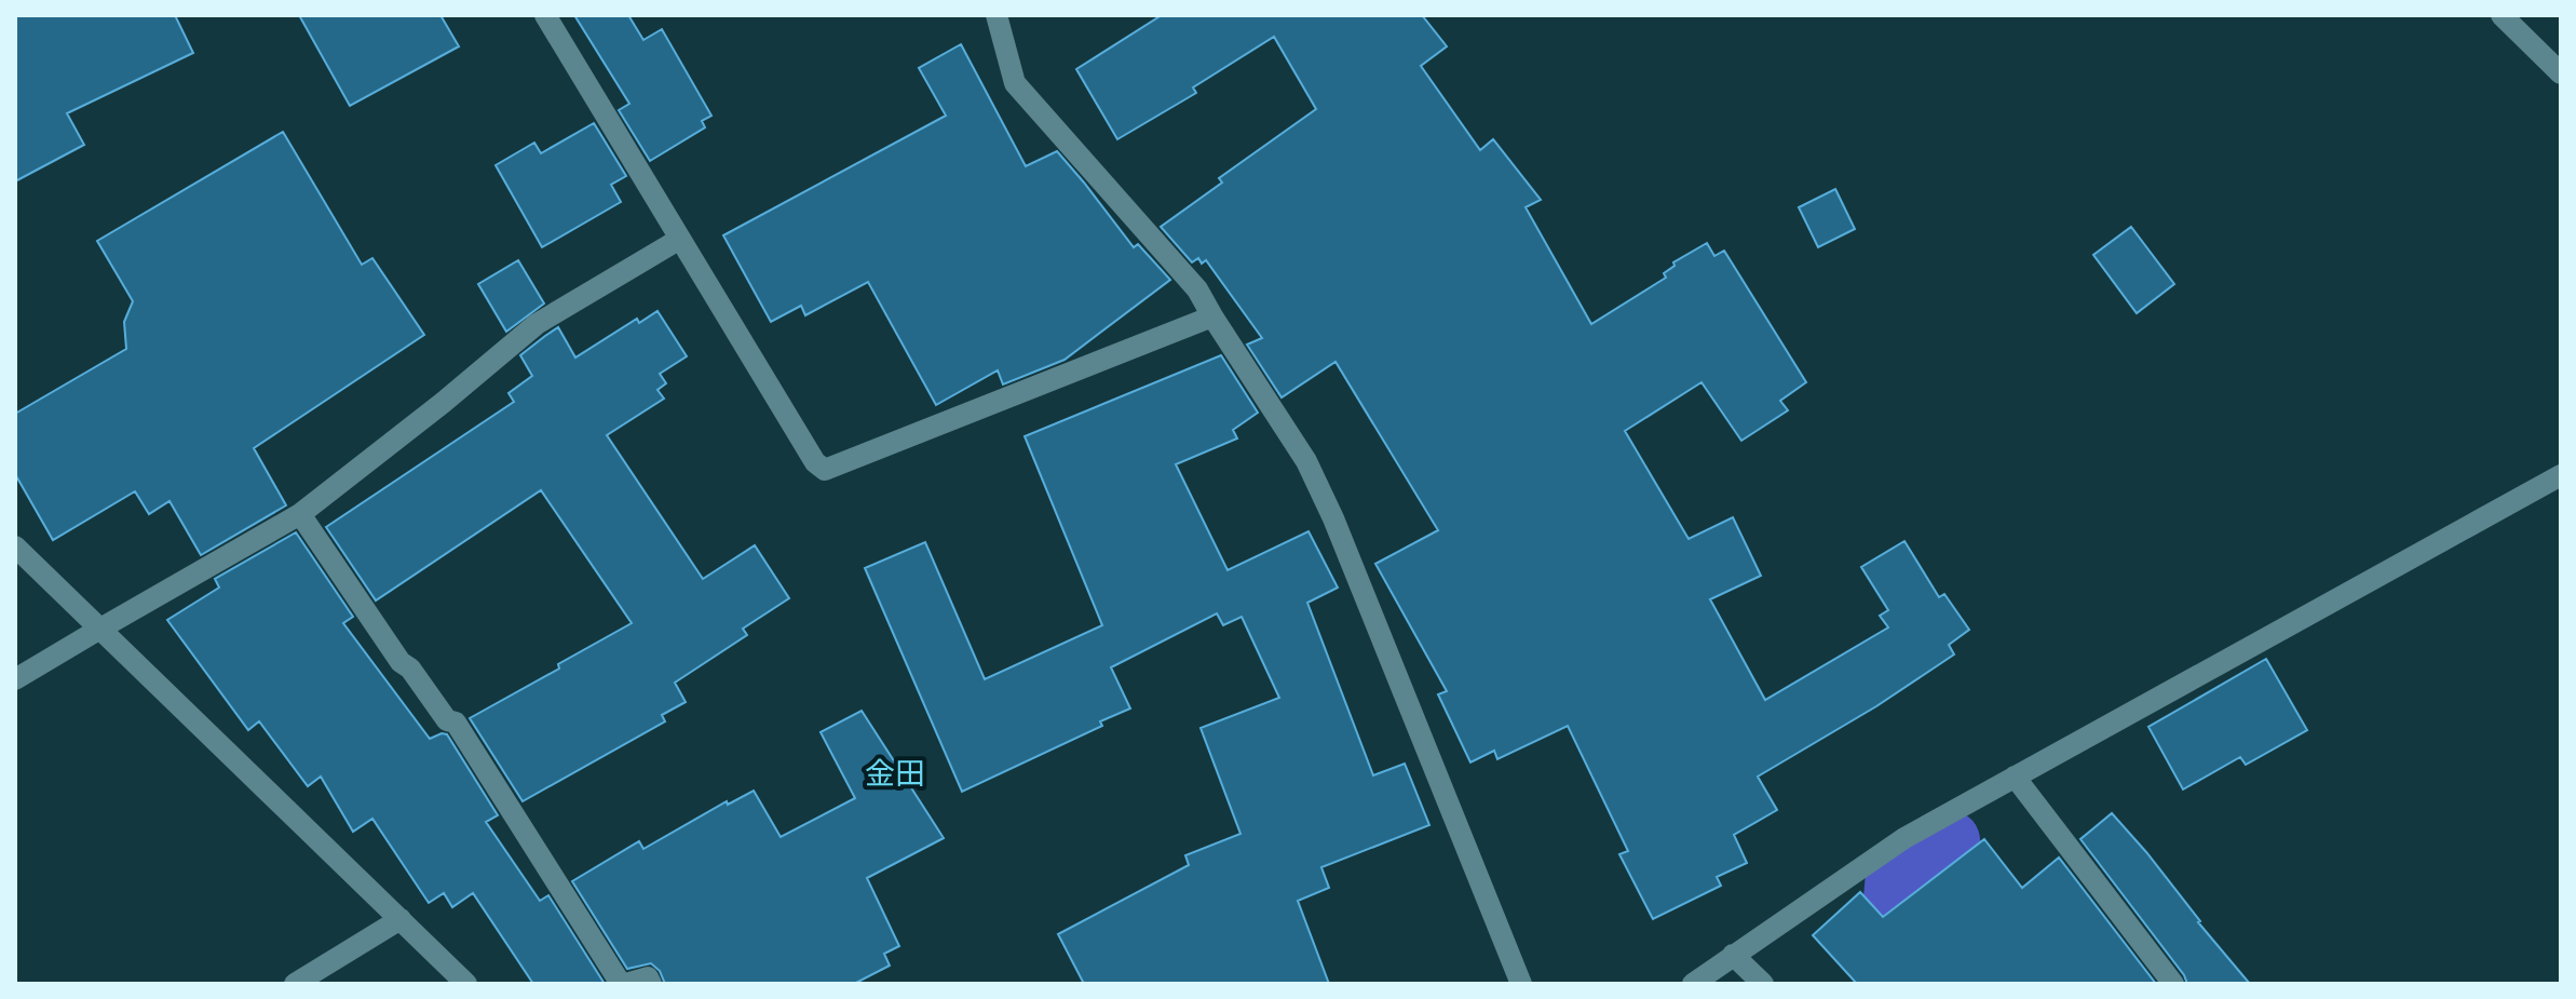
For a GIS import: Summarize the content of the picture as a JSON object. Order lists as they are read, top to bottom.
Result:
{
  "districts": ["金田"]
}
